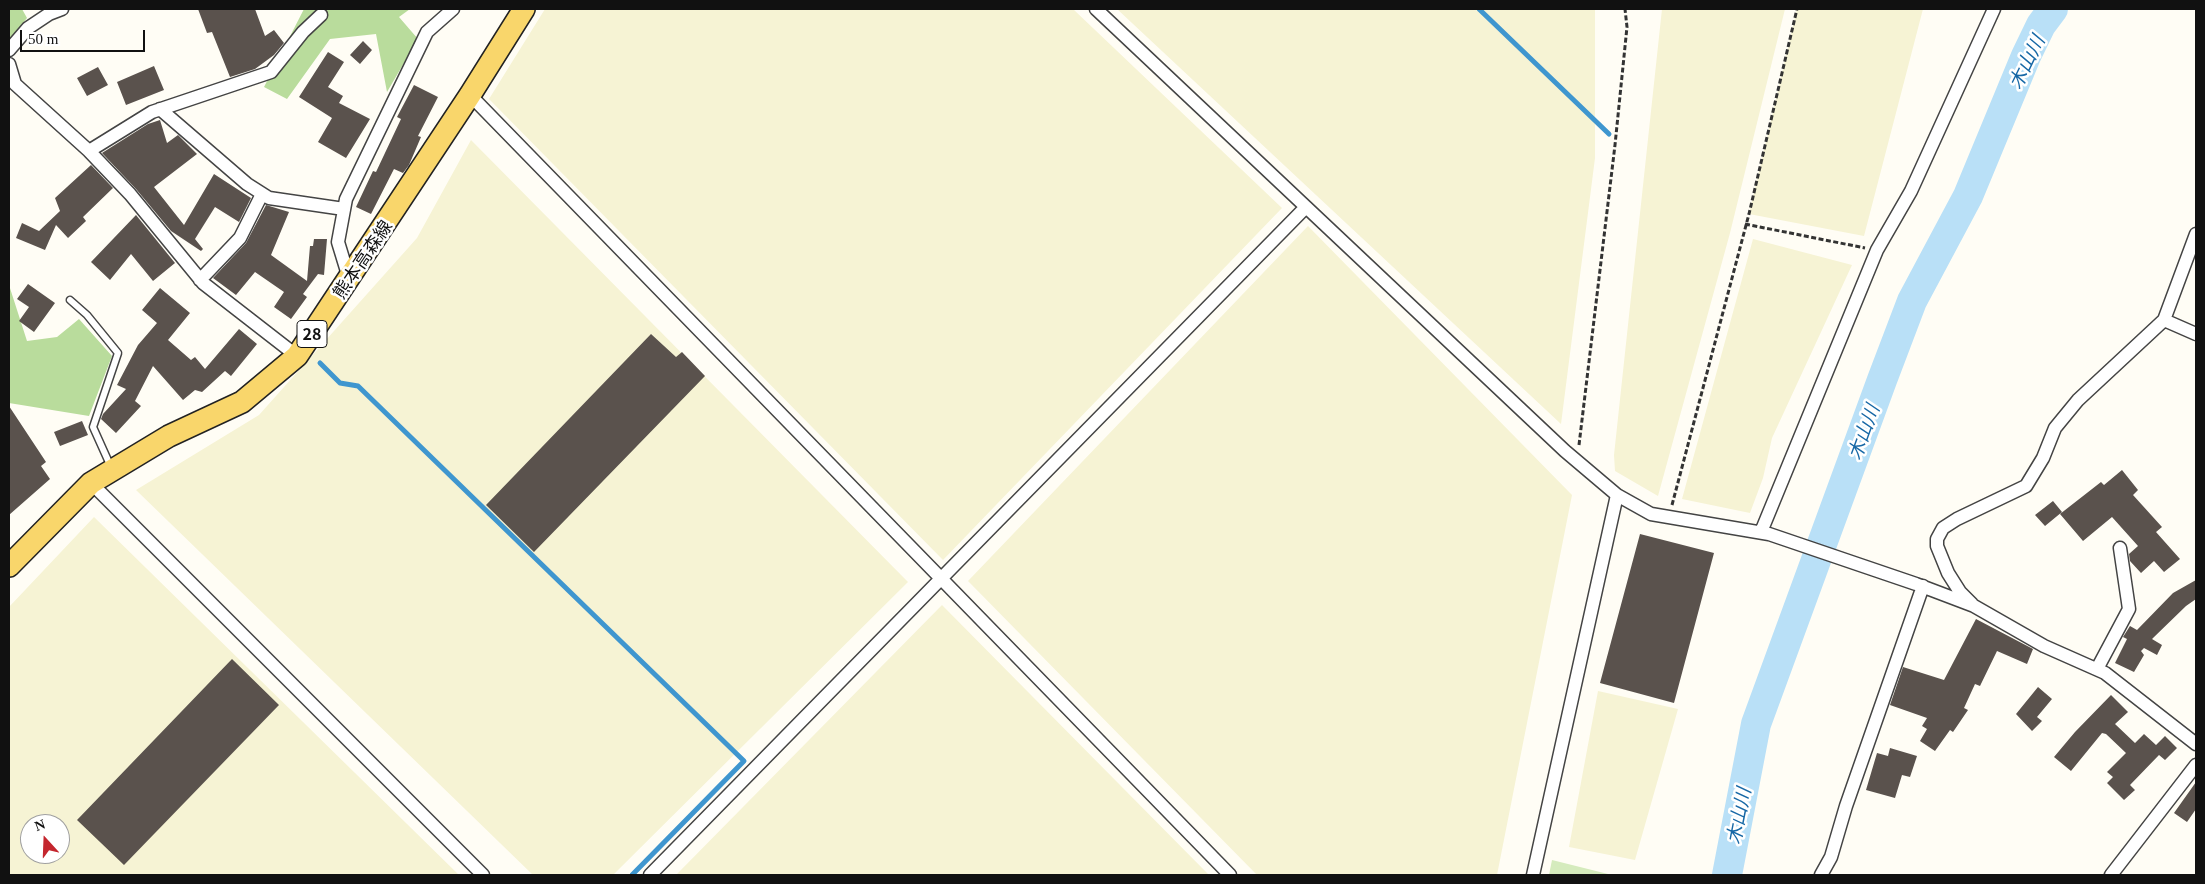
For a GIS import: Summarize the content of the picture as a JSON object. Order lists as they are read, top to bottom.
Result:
{
  "streets": {
    "main road": ["熊本高森線", "28"]
  },
  "water": ["木山川"],
  "scale_bar": "50 m",
  "north": "top"
}
